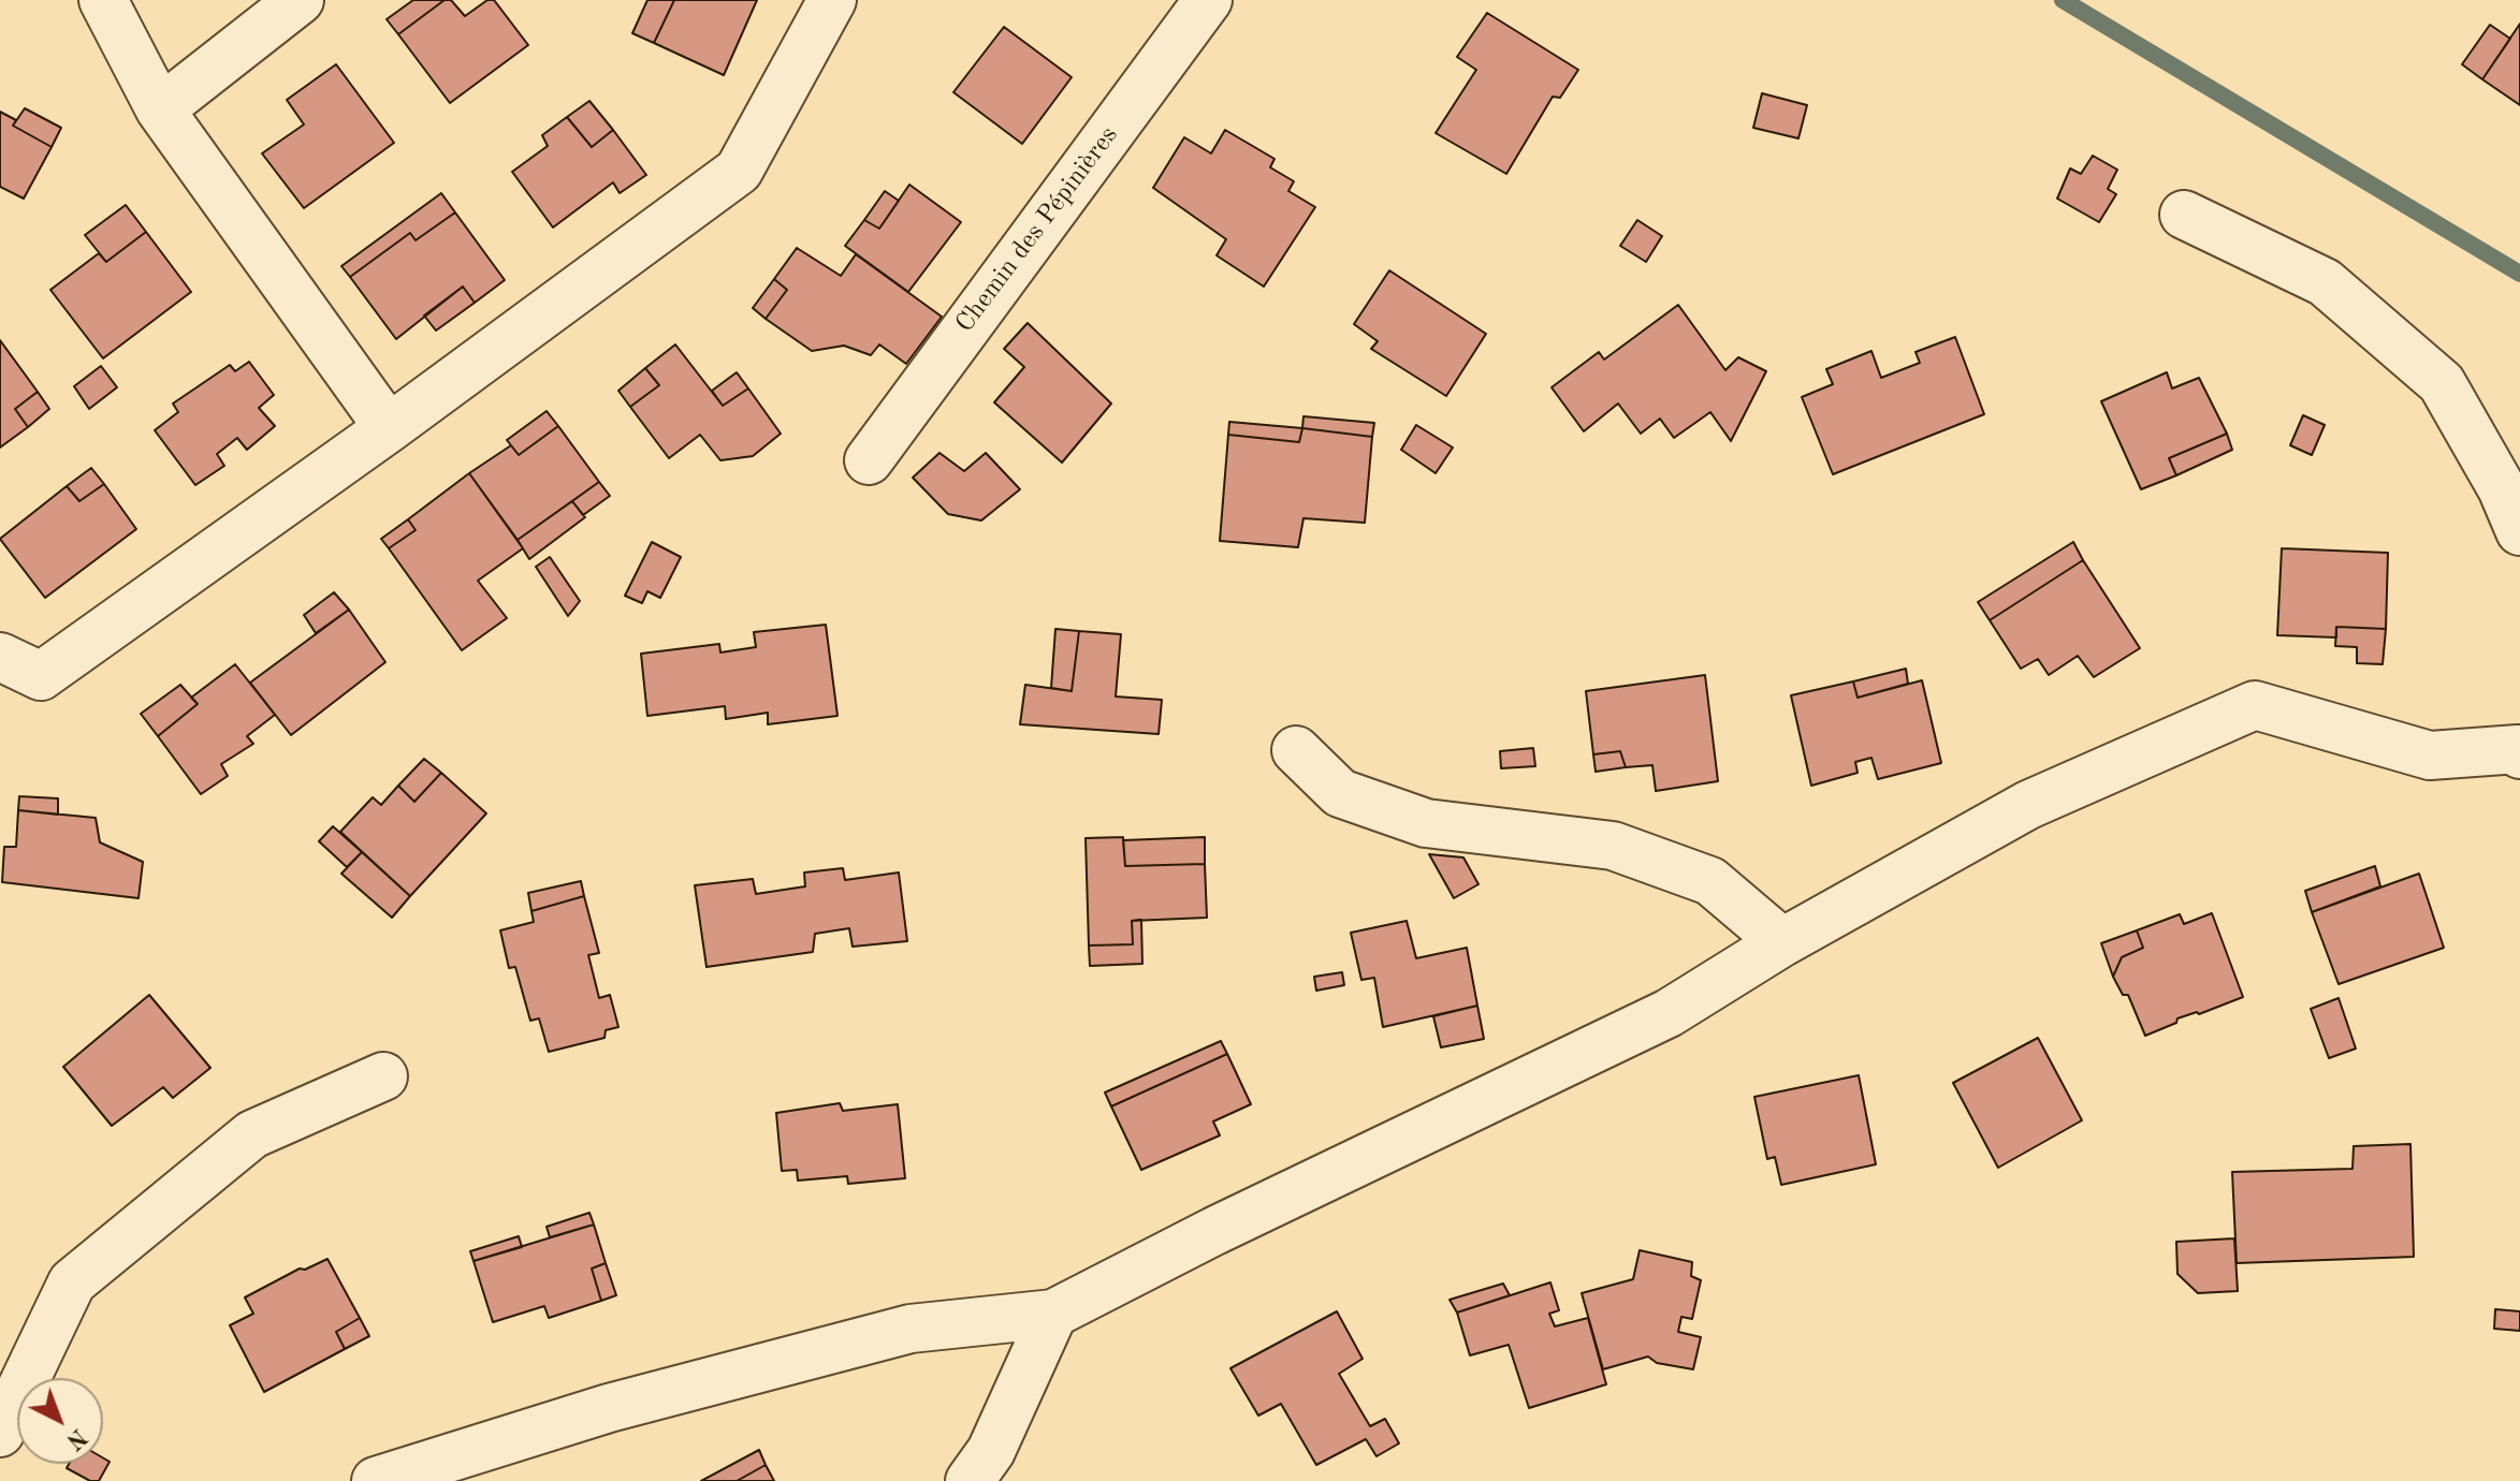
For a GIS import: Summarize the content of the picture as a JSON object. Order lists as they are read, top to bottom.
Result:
{
  "streets": {
    "street": ["Chemin des Pépinières"]
  },
  "north": "bottom right"
}
